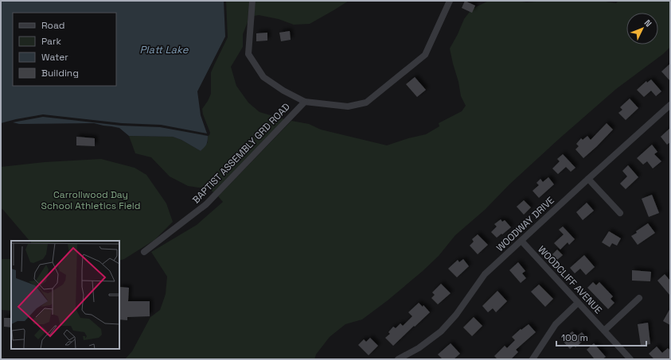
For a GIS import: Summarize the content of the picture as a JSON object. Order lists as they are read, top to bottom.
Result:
{
  "streets": {
    "street": ["BAPTIST ASSEMBLY GRD ROAD", "WOODWAY DRIVE", "WOODCLIFF AVENUE"]
  },
  "crossings": [
    ["WOODWAY DRIVE", "WOODCLIFF AVENUE"]
  ],
  "water": ["Platt Lake"],
  "parks": ["Carrollwood Day School Athletics Field"],
  "legend": [
    "Road",
    "Park",
    "Water",
    "Building"
  ],
  "scale_bar": "100 m",
  "north": "top right"
}
